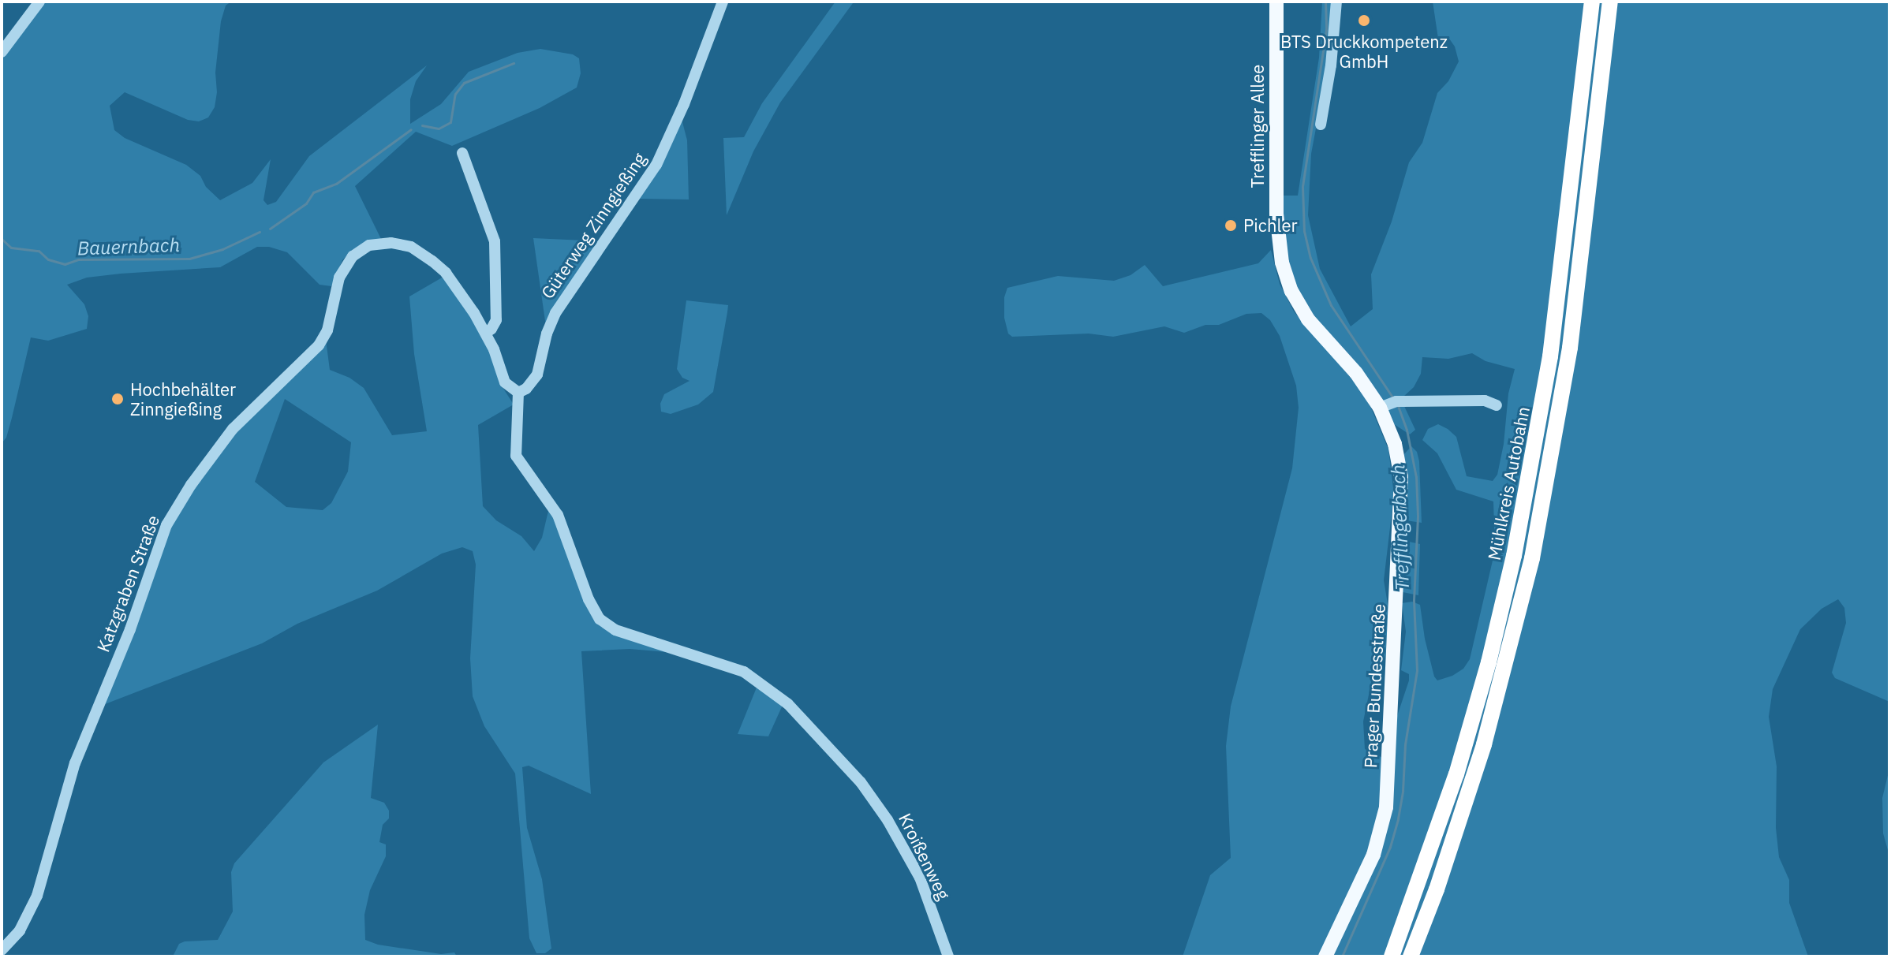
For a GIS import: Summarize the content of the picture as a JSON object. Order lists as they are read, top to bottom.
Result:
{
  "streets": {
    "highway": ["Mühlkreis Autobahn"],
    "main road": ["Trefflinger Allee", "Prager Bundesstraße"],
    "street": ["Güterweg Zinngießing", "Katzgraben Straße", "Kroißenweg"]
  },
  "crossings": [
    ["Trefflinger Allee", "Prager Bundesstraße"],
    ["Güterweg Zinngießing", "Katzgraben Straße"],
    ["Güterweg Zinngießing", "Kroißenweg"],
    ["Katzgraben Straße", "Kroißenweg"]
  ],
  "water": ["Bauernbach", "Trefflingerbach"],
  "places": ["BTS Druckkompetenz GmbH", "Pichler", "Hochbehälter Zinngießing"]
}
